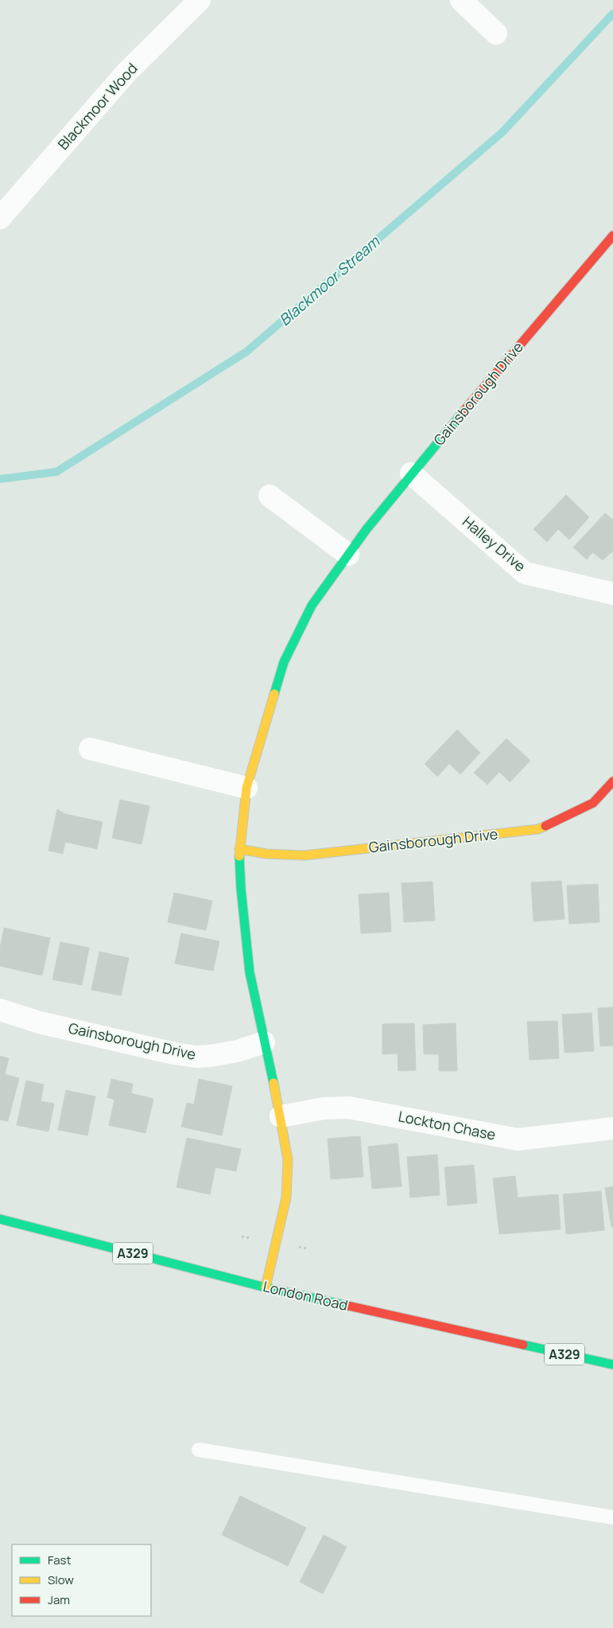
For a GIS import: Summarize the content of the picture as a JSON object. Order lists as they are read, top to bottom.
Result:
{
  "streets": {
    "street": [
      "Blackmoor Wood",
      "Gainsborough Drive",
      "Halley Drive",
      "Lockton Chase",
      "A329",
      "London Road"
    ]
  },
  "crossings": [
    ["Gainsborough Drive", "Halley Drive"],
    ["Gainsborough Drive", "Lockton Chase"],
    ["Gainsborough Drive", "London Road"]
  ],
  "water": ["Blackmoor Stream"],
  "legend": ["Fast", "Slow", "Jam"]
}
